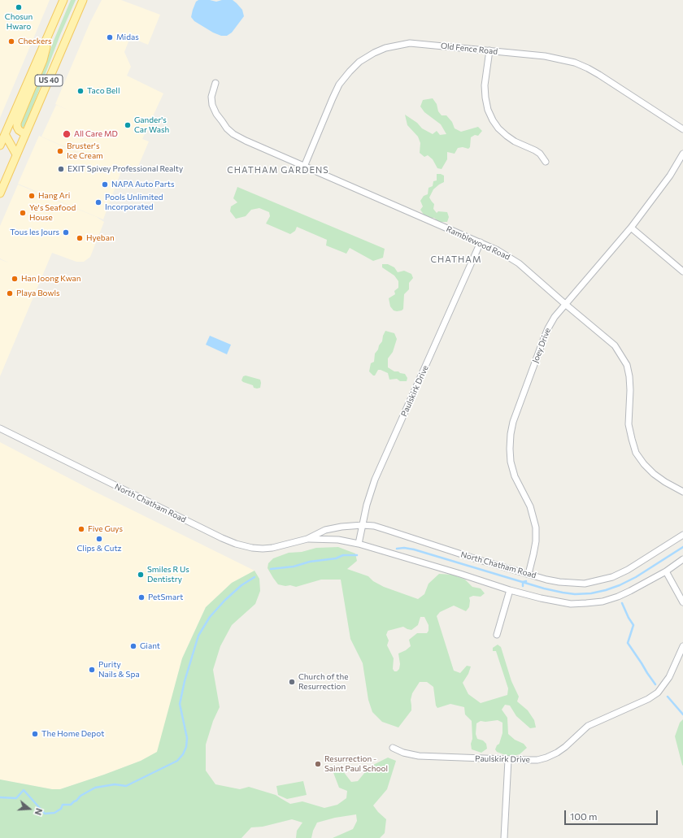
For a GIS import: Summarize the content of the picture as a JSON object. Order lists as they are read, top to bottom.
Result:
{
  "streets": {
    "main road": ["US 40"],
    "street": [
      "Old Fence Road",
      "Ramblewood Road",
      "Joey Drive",
      "Paulskirk Drive",
      "North Chatham Road"
    ]
  },
  "crossings": [
    ["Old Fence Road", "Ramblewood Road"],
    ["Ramblewood Road", "Joey Drive"],
    ["Ramblewood Road", "Paulskirk Drive"],
    ["Joey Drive", "North Chatham Road"],
    ["Paulskirk Drive", "North Chatham Road"]
  ],
  "districts": ["CHATHAM GARDENS", "CHATHAM"],
  "places": [
    "Chosun Hwaro",
    "Midas",
    "Checkers",
    "Taco Bell",
    "Gander's Car Wash",
    "All Care MD",
    "Bruster's Ice Cream",
    "EXIT Spivey Professional Realty",
    "NAPA Auto Parts",
    "Hang Ari",
    "Pools Unlimited Incorporated",
    "Ye's Seafood House",
    "Tous les Jours",
    "Hyeban",
    "Han Joong Kwan",
    "Playa Bowls",
    "Five Guys",
    "Clips & Cutz",
    "Smiles R Us Dentistry",
    "PetSmart",
    "Giant",
    "Purity Nails & Spa",
    "Church of the Resurrection",
    "The Home Depot",
    "Resurrection - Saint Paul School"
  ],
  "scale_bar": "100 m",
  "north": "right"
}
